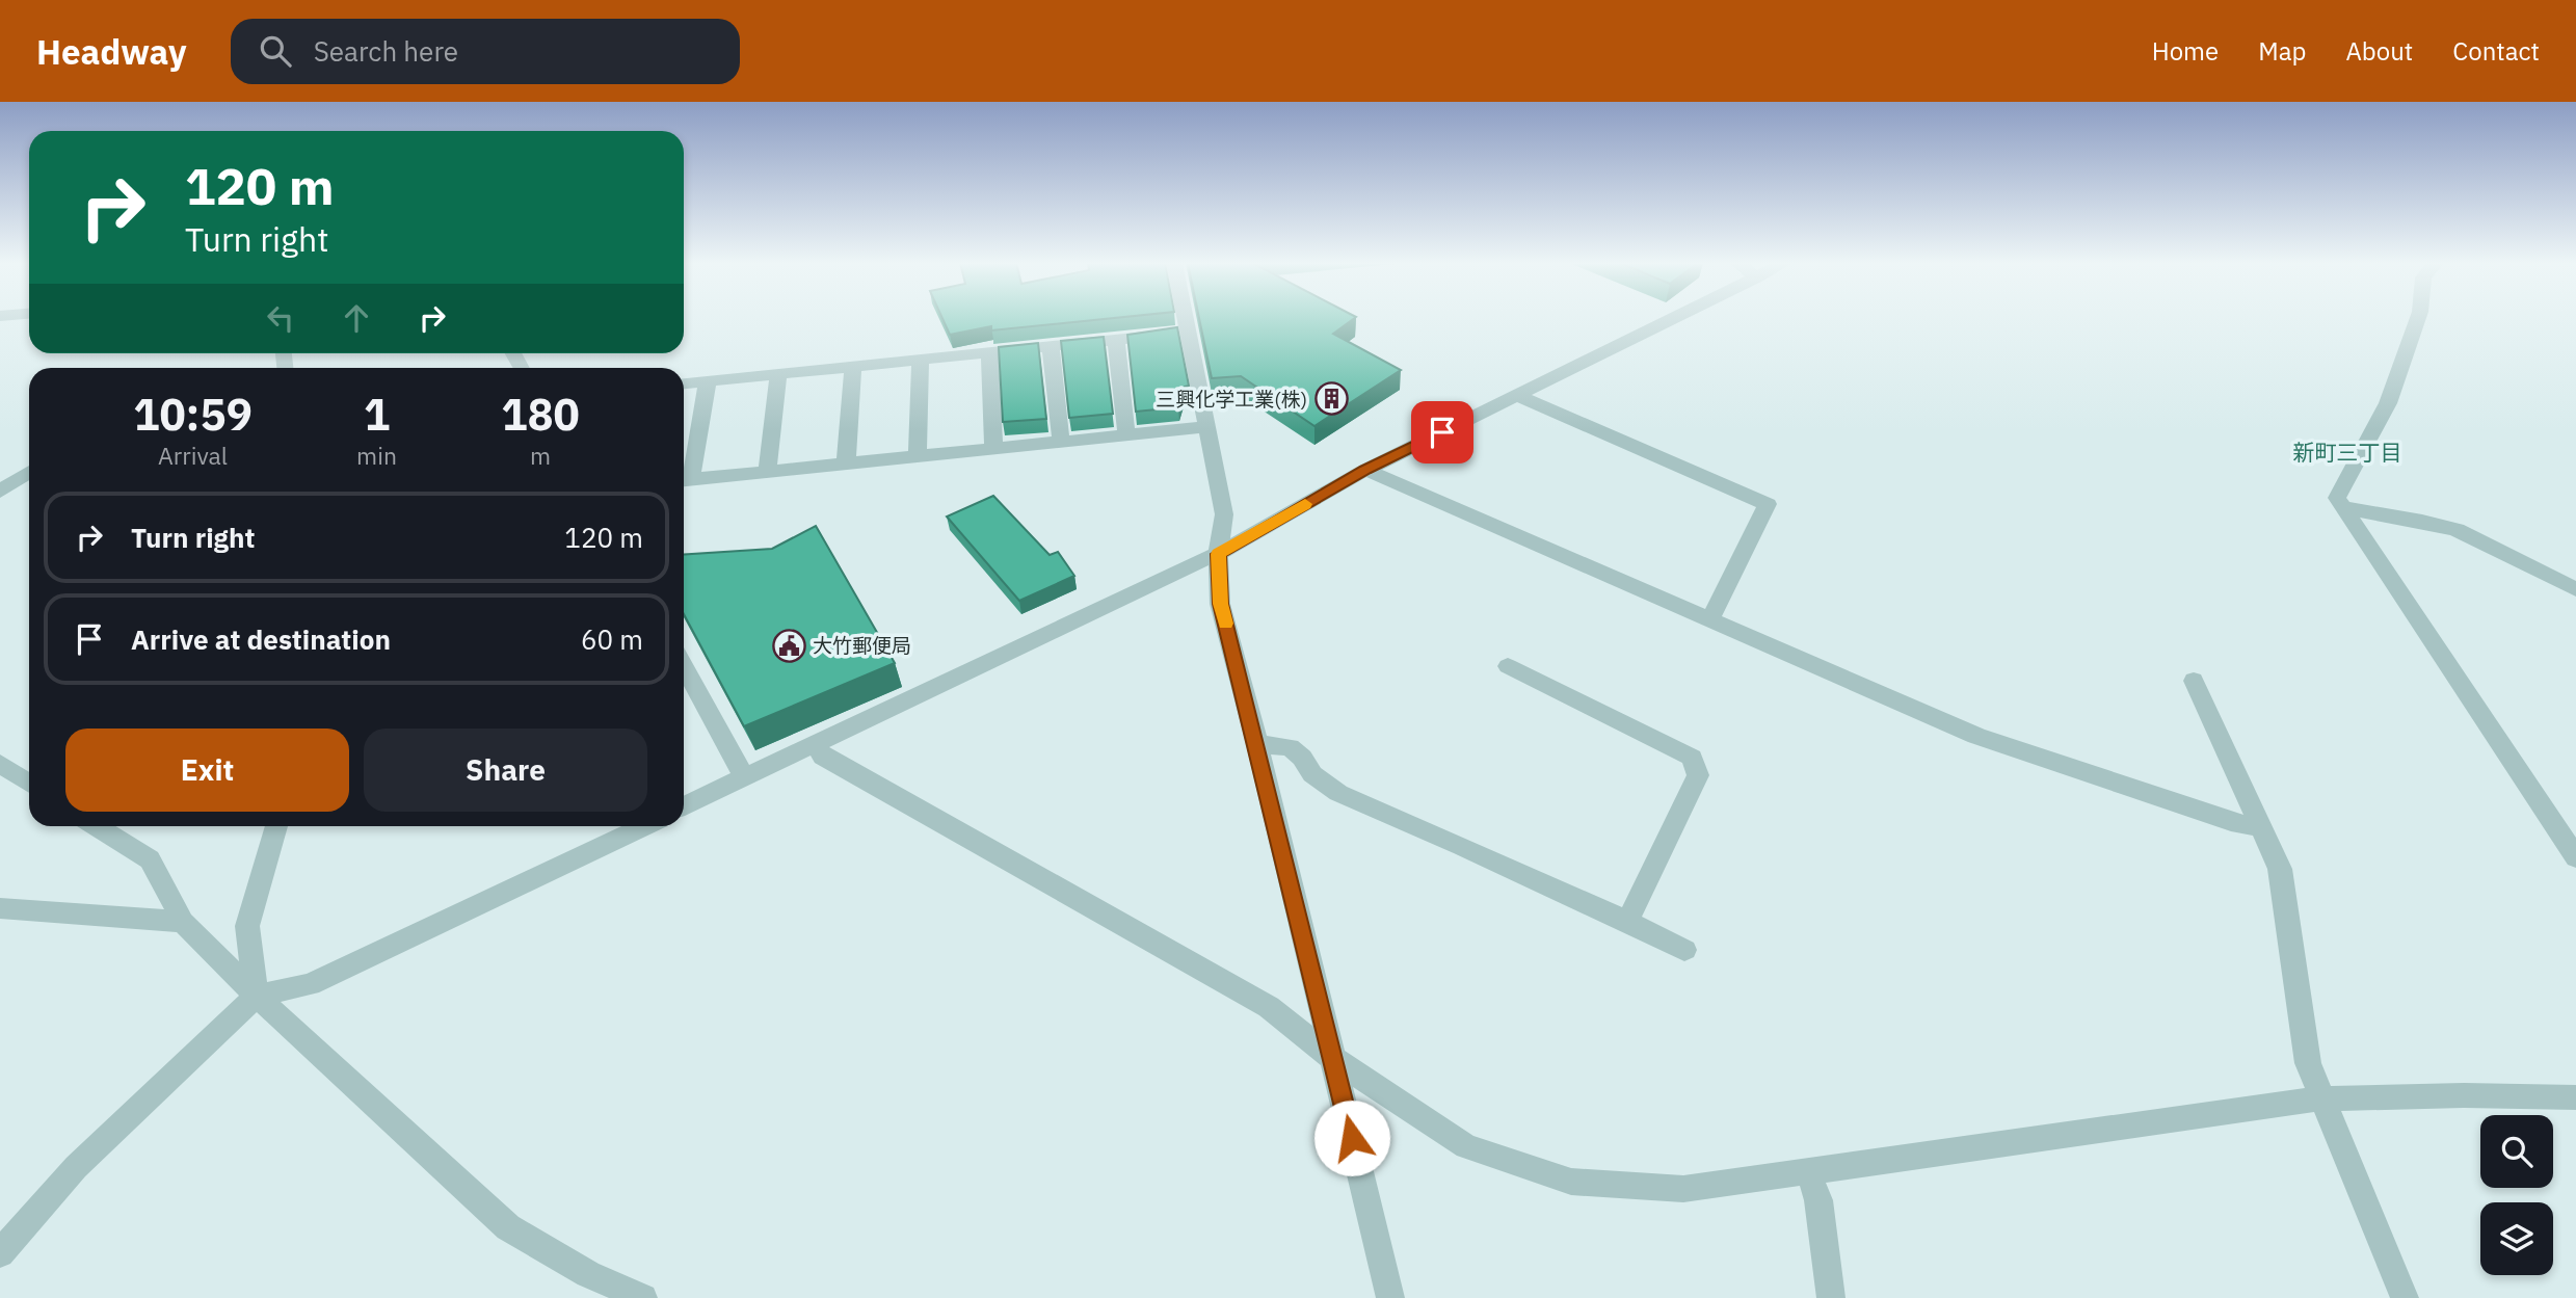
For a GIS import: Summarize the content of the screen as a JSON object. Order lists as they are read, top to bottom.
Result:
{
  "districts": ["新町三丁目"],
  "places": {
    "building": ["三興化学工業(株)"],
    "public building": ["大竹郵便局"]
  },
  "page": {
    "header": "Headway",
    "search": "Search here",
    "nav": [
      "Home",
      "Map",
      "About",
      "Contact"
    ],
    "turn": ["120 m", "Turn right"],
    "eta": [
      "10:59",
      "Arrival",
      "1",
      "min",
      "180",
      "m"
    ],
    "list": [
      {
        "name": "Turn right",
        "value": "120 m"
      },
      {
        "name": "Arrive at destination",
        "value": "60 m"
      }
    ],
    "buttons": ["Exit", "Share"]
  }
}
